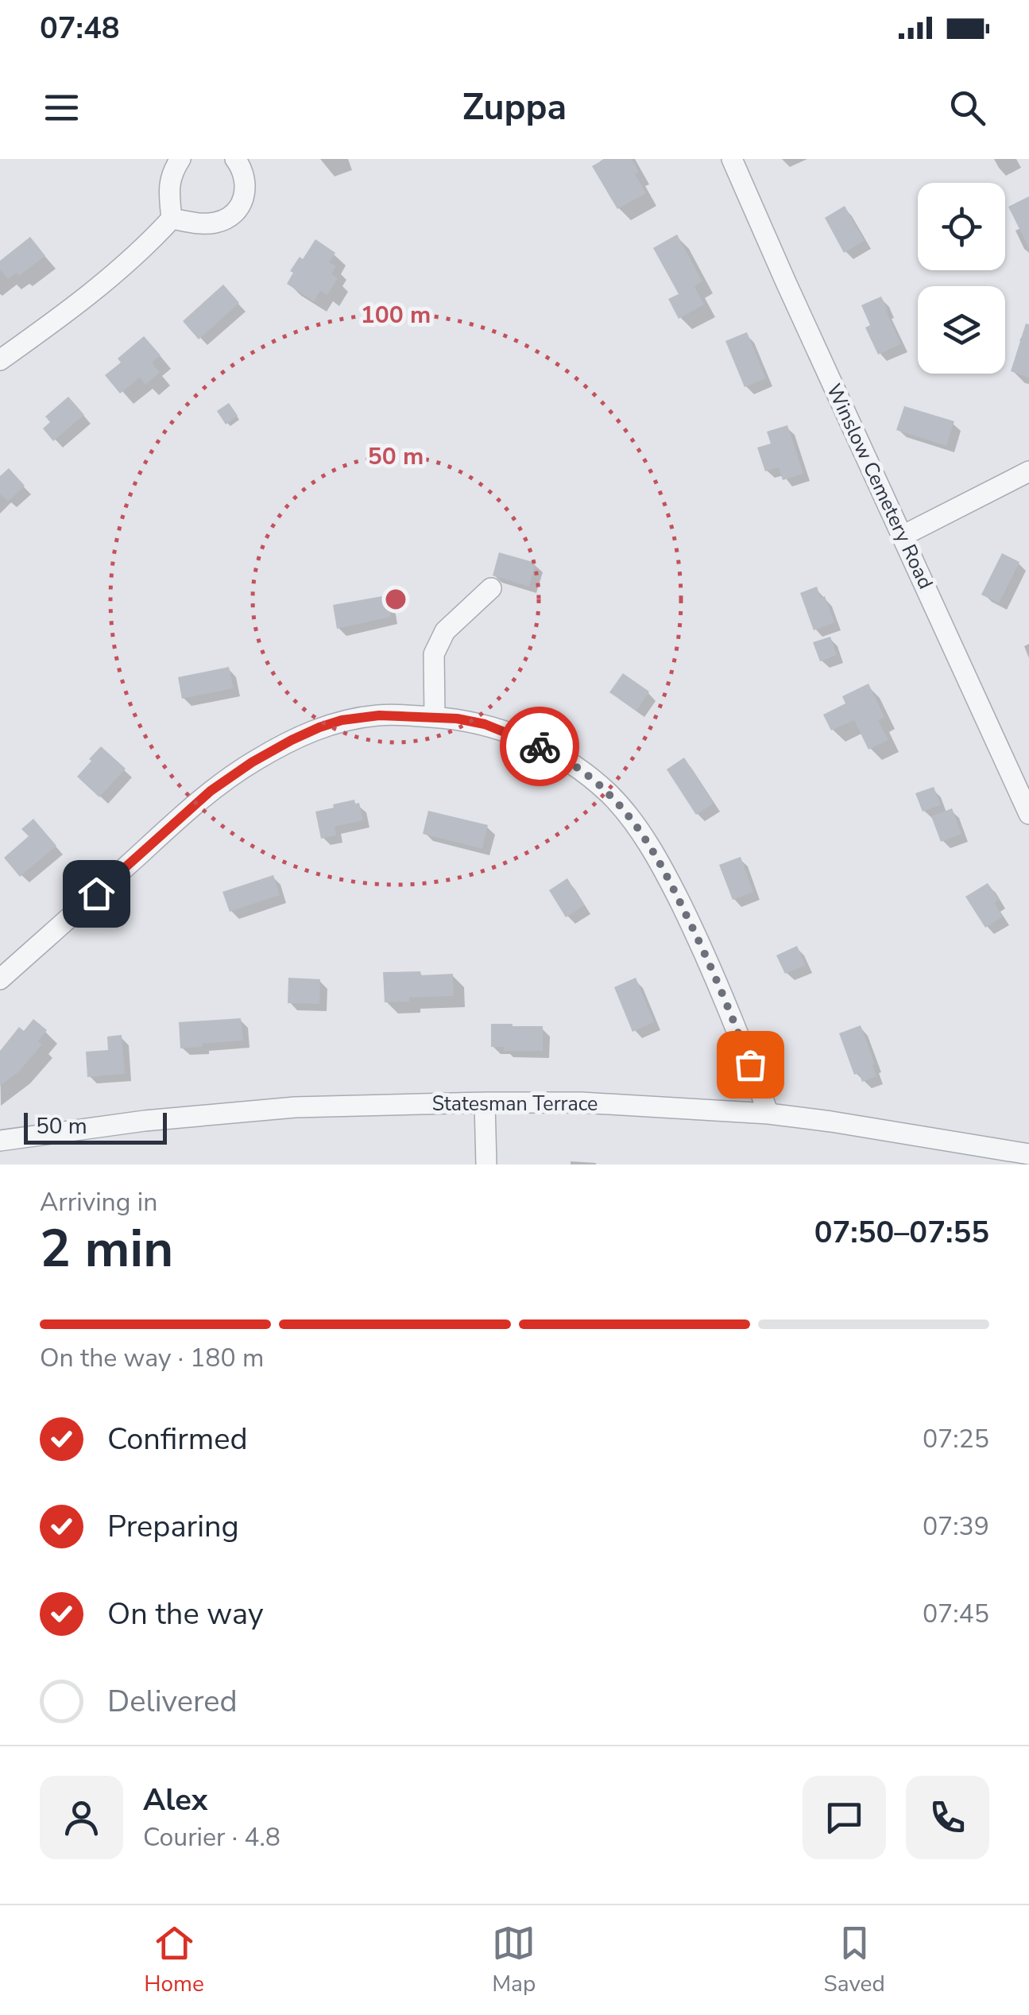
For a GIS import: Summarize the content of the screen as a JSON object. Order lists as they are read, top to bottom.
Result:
{
  "streets": {
    "street": ["Winslow Cemetery Road", "Statesman Terrace"]
  },
  "scale_bar": "50 m",
  "page": {
    "status": "07:48",
    "header": "Zuppa",
    "scale": "50 m",
    "heading": ["2 min", "Arriving in", "07:50–07:55"],
    "panel": ["Alex", "Courier · 4.8"],
    "bar": "On the way · 180 m",
    "list": [
      ["Confirmed", "07:25"],
      ["Preparing", "07:39"],
      ["On the way", "07:45"],
      "Delivered"
    ],
    "tabs": ["Home", "Map", "Saved"]
  },
  "rings": ["100 m", "50 m"]
}
